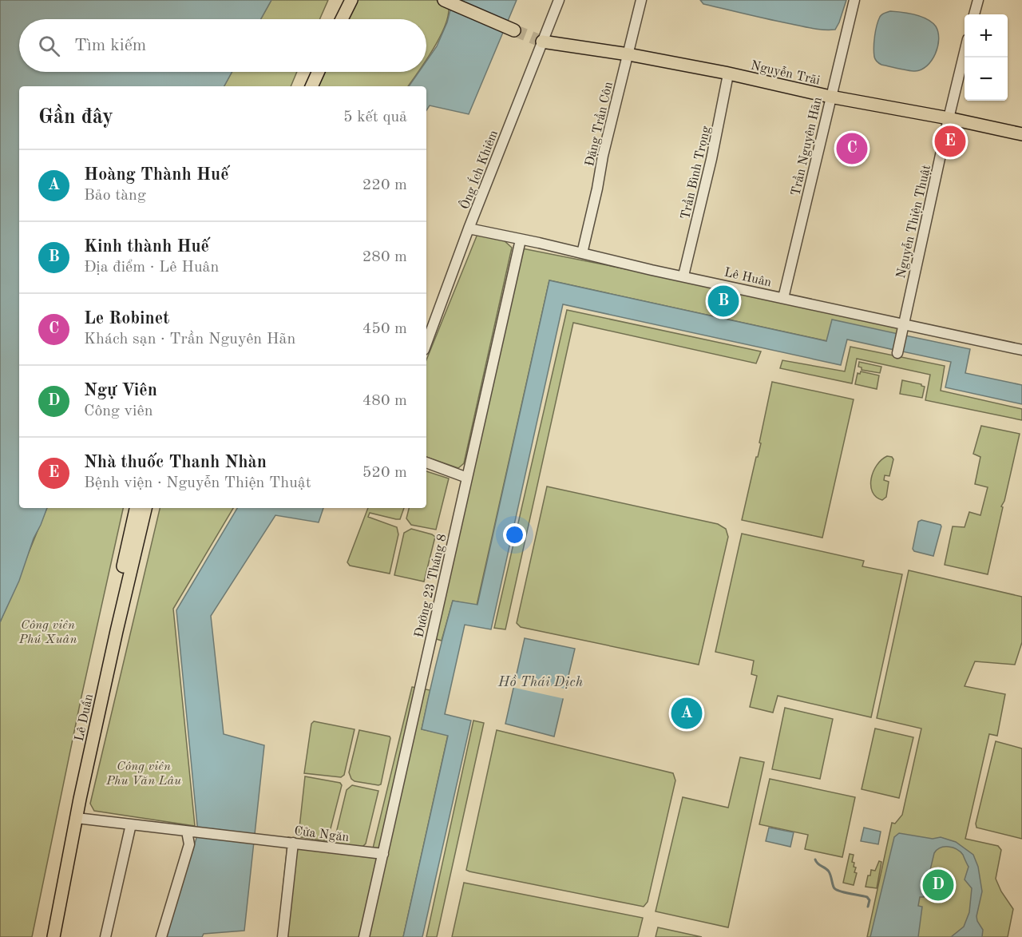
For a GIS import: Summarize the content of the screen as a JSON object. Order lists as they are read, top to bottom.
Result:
{
  "streets": {
    "main road": ["Nguyễn Trãi", "Lê Duẩn"],
    "street": [
      "Đặng Trần Côn",
      "Trần Nguyên Hãn",
      "Ông Ích Khiêm",
      "Trần Bình Trọng",
      "Nguyễn Thiện Thuật",
      "Lê Huân",
      "Đường 23 Tháng 8",
      "Cửa Ngăn"
    ]
  },
  "crossings": [
    ["Nguyễn Trãi", "Đặng Trần Côn"],
    ["Nguyễn Trãi", "Trần Nguyên Hãn"],
    ["Nguyễn Trãi", "Ông Ích Khiêm"],
    ["Nguyễn Trãi", "Trần Bình Trọng"],
    ["Nguyễn Trãi", "Nguyễn Thiện Thuật"],
    ["Đặng Trần Côn", "Lê Huân"],
    ["Trần Nguyên Hãn", "Lê Huân"],
    ["Ông Ích Khiêm", "Lê Huân"],
    ["Trần Bình Trọng", "Lê Huân"],
    ["Nguyễn Thiện Thuật", "Lê Huân"],
    ["Lê Huân", "Đường 23 Tháng 8"],
    ["Đường 23 Tháng 8", "Cửa Ngăn"]
  ],
  "water": ["Hồ Thái Dịch"],
  "parks": ["Công viên Phú Xuân", "Công viên Phu Văn Lâu"],
  "page": {
    "map_buttons": ["+", "−"],
    "search": "Tìm kiếm",
    "heading": ["Gần đây", "5 kết quả"],
    "pins": [
      "E",
      "C",
      "B",
      "A",
      "D"
    ],
    "list": [
      {
        "mark": "A",
        "name": "Hoàng Thành Huế",
        "note": "Bảo tàng",
        "value": "220 m"
      },
      {
        "mark": "B",
        "name": "Kinh thành Huế",
        "note": "Địa điểm · Lê Huân",
        "value": "280 m"
      },
      {
        "mark": "C",
        "name": "Le Robinet",
        "note": "Khách sạn · Trần Nguyên Hãn",
        "value": "450 m"
      },
      {
        "mark": "D",
        "name": "Ngự Viên",
        "note": "Công viên",
        "value": "480 m"
      },
      {
        "mark": "E",
        "name": "Nhà thuốc Thanh Nhàn",
        "note": "Bệnh viện · Nguyễn Thiện Thuật",
        "value": "520 m"
      }
    ]
  }
}
